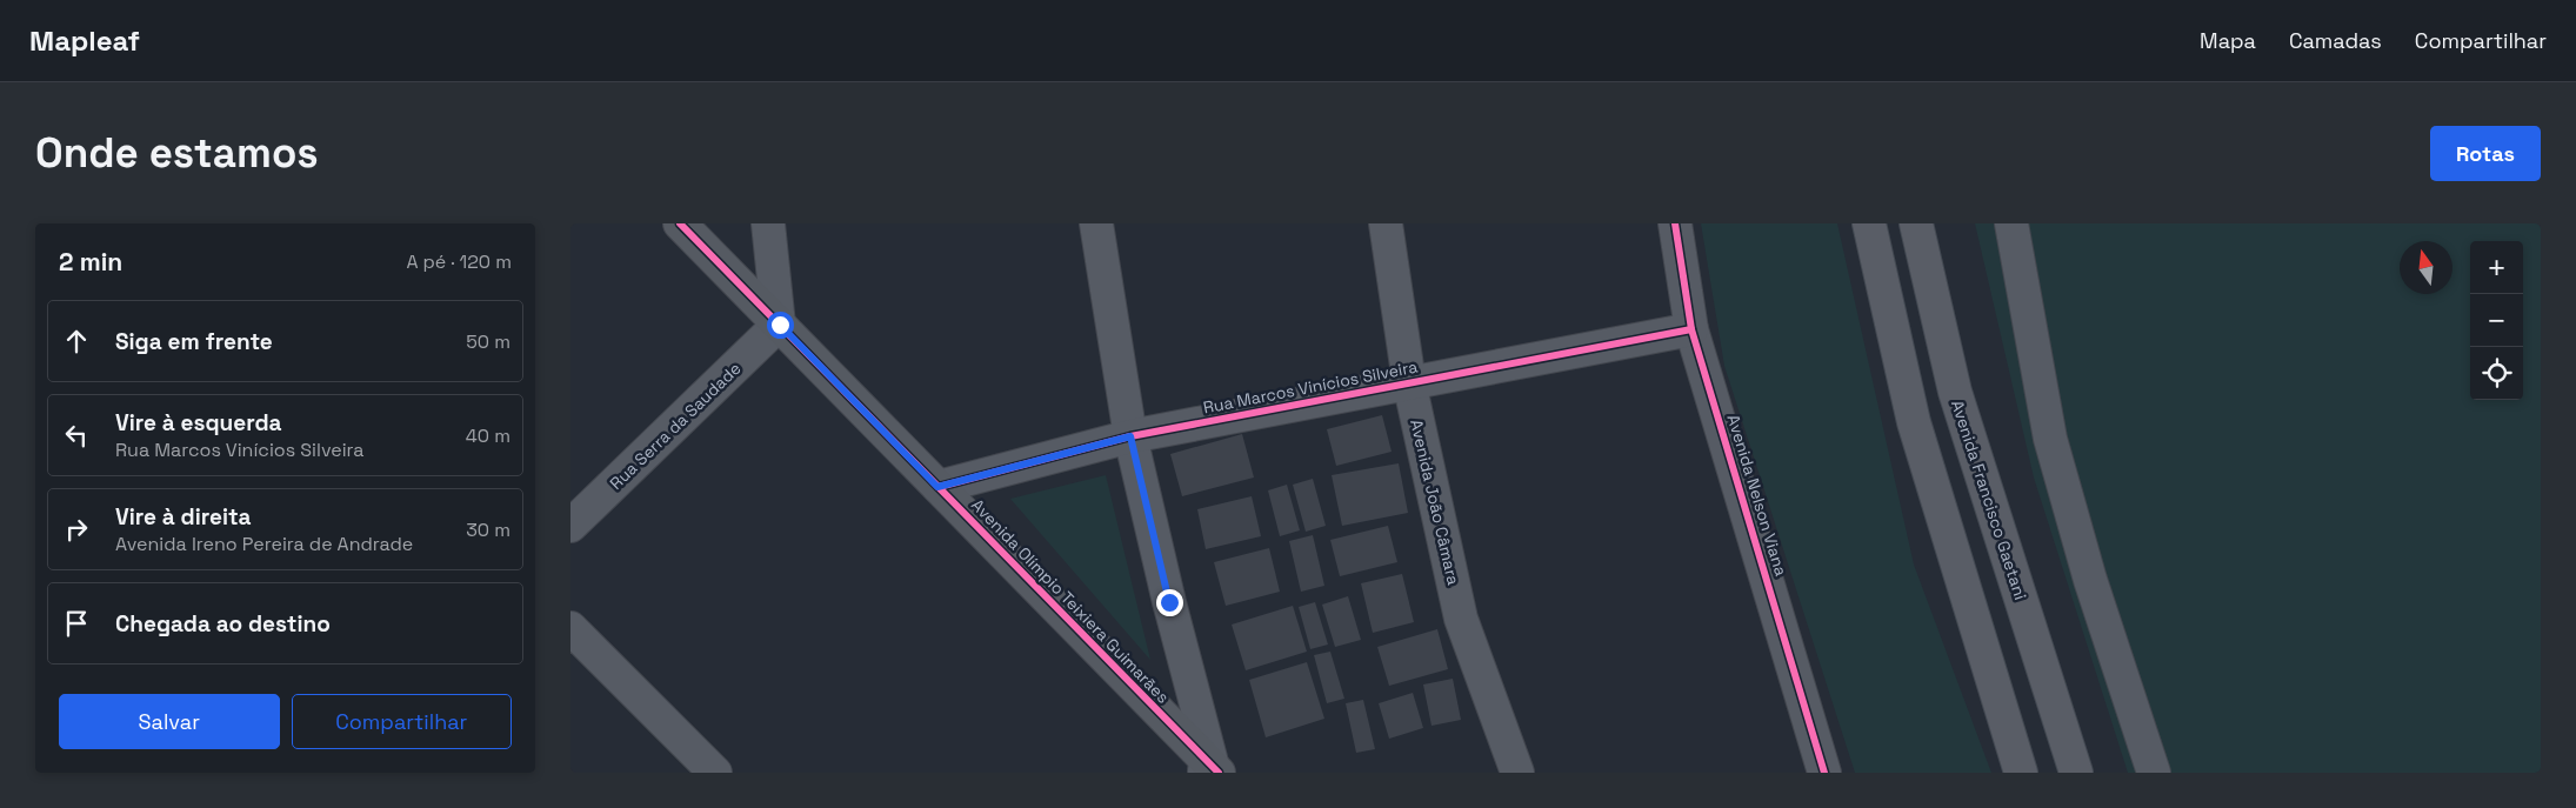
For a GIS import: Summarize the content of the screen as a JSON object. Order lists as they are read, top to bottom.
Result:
{
  "streets": {
    "main road": ["Avenida Francisco Gaetani"],
    "street": [
      "Rua Marcos Vinícios Silveira",
      "Rua Serra da Saudade",
      "Avenida Nelson Viana",
      "Avenida João Câmara",
      "Avenida Olímpio Teixiera Guimarães"
    ]
  },
  "crossings": [
    ["Rua Marcos Vinícios Silveira", "Avenida Nelson Viana"],
    ["Rua Marcos Vinícios Silveira", "Avenida João Câmara"],
    ["Rua Marcos Vinícios Silveira", "Avenida Olímpio Teixiera Guimarães"],
    ["Rua Serra da Saudade", "Avenida Olímpio Teixiera Guimarães"]
  ],
  "north": "top",
  "page": {
    "header": "Mapleaf",
    "nav": ["Mapa", "Camadas", "Compartilhar"],
    "buttons": [
      "Rotas",
      ["Salvar", "Compartilhar"]
    ],
    "title": "Onde estamos",
    "heading": ["2 min", "A pé · 120 m"],
    "map_buttons": ["+", "−"],
    "list": [
      ["Siga em frente", "50 m"],
      ["Vire à esquerda", "Rua Marcos Vinícios Silveira", "40 m"],
      ["Vire à direita", "Avenida Ireno Pereira de Andrade", "30 m"],
      "Chegada ao destino"
    ]
  }
}
